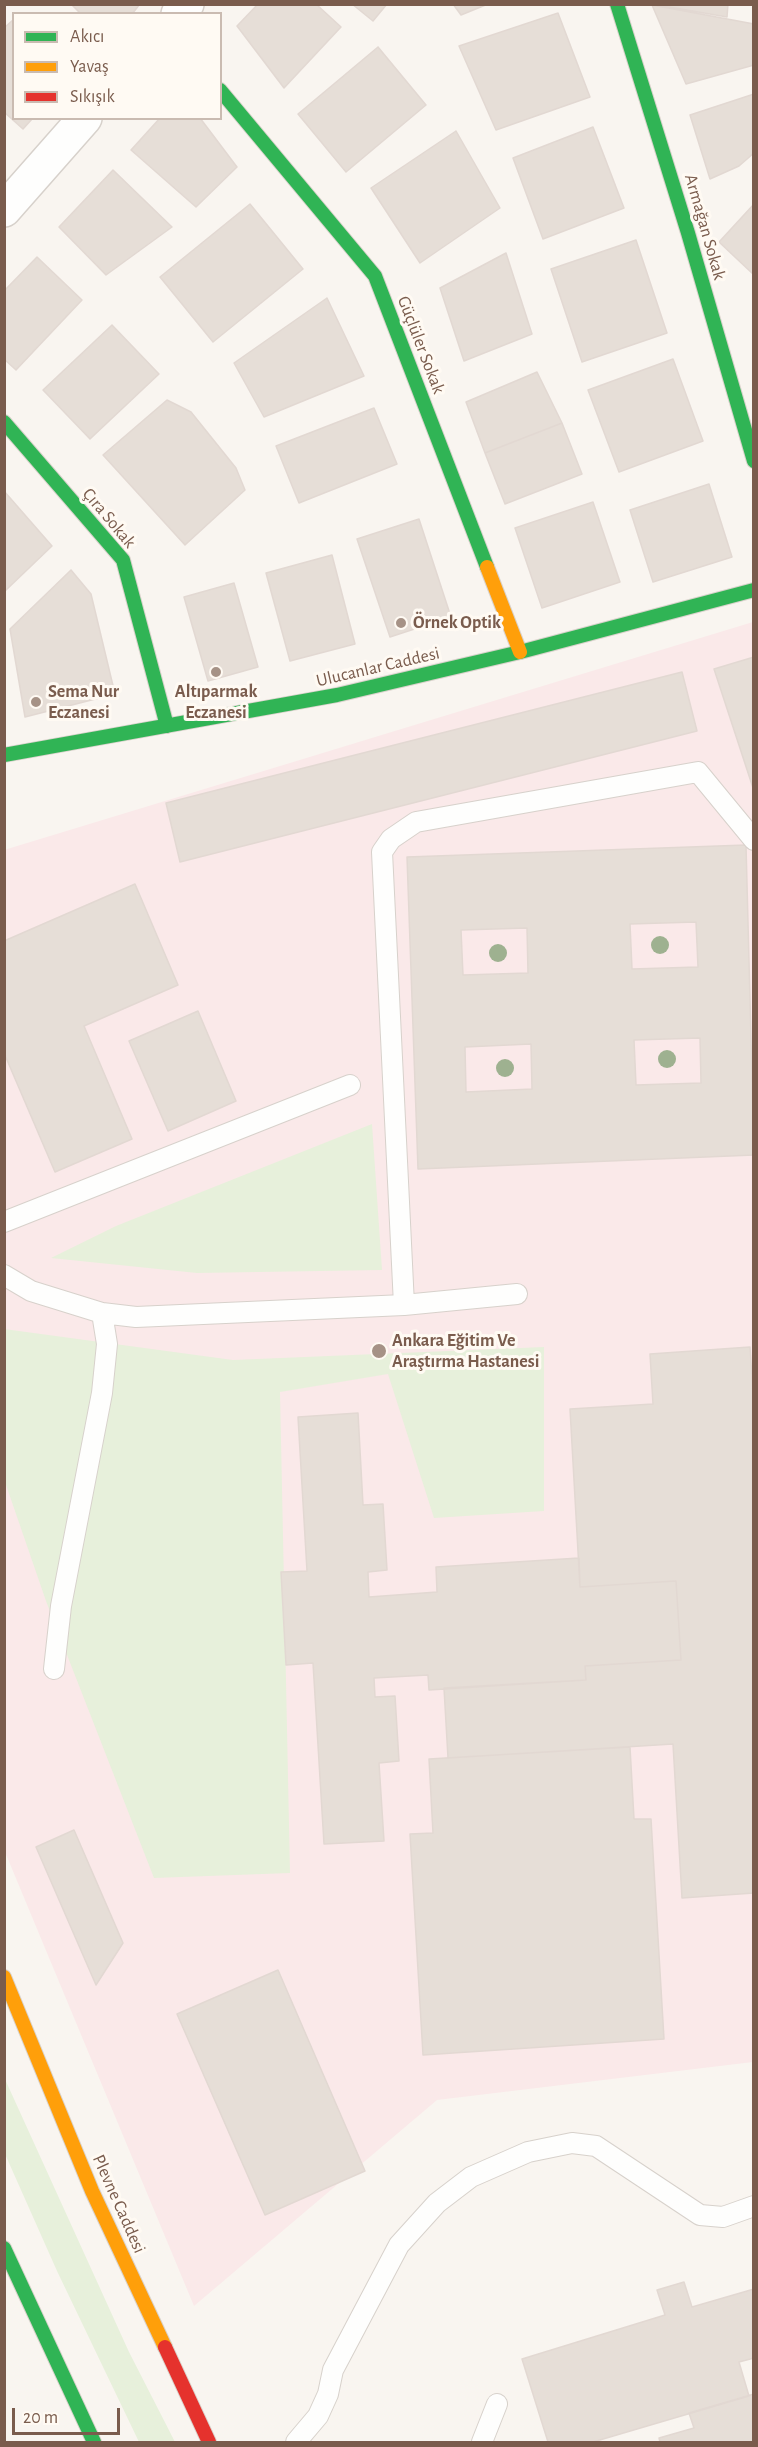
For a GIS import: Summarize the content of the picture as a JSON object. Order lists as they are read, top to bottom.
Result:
{
  "streets": {
    "main road": [
      "Armağan Sokak",
      "Güçlüler Sokak",
      "Çıra Sokak",
      "Ulucanlar Caddesi",
      "Plevne Caddesi"
    ]
  },
  "crossings": [
    ["Güçlüler Sokak", "Ulucanlar Caddesi"],
    ["Çıra Sokak", "Ulucanlar Caddesi"]
  ],
  "places": [
    "Örnek Optik",
    "Altıparmak Eczanesi",
    "Sema Nur Eczanesi",
    "Ankara Eğitim Ve Araştırma Hastanesi"
  ],
  "legend": ["Akıcı", "Yavaş", "Sıkışık"],
  "scale_bar": "20 m"
}
